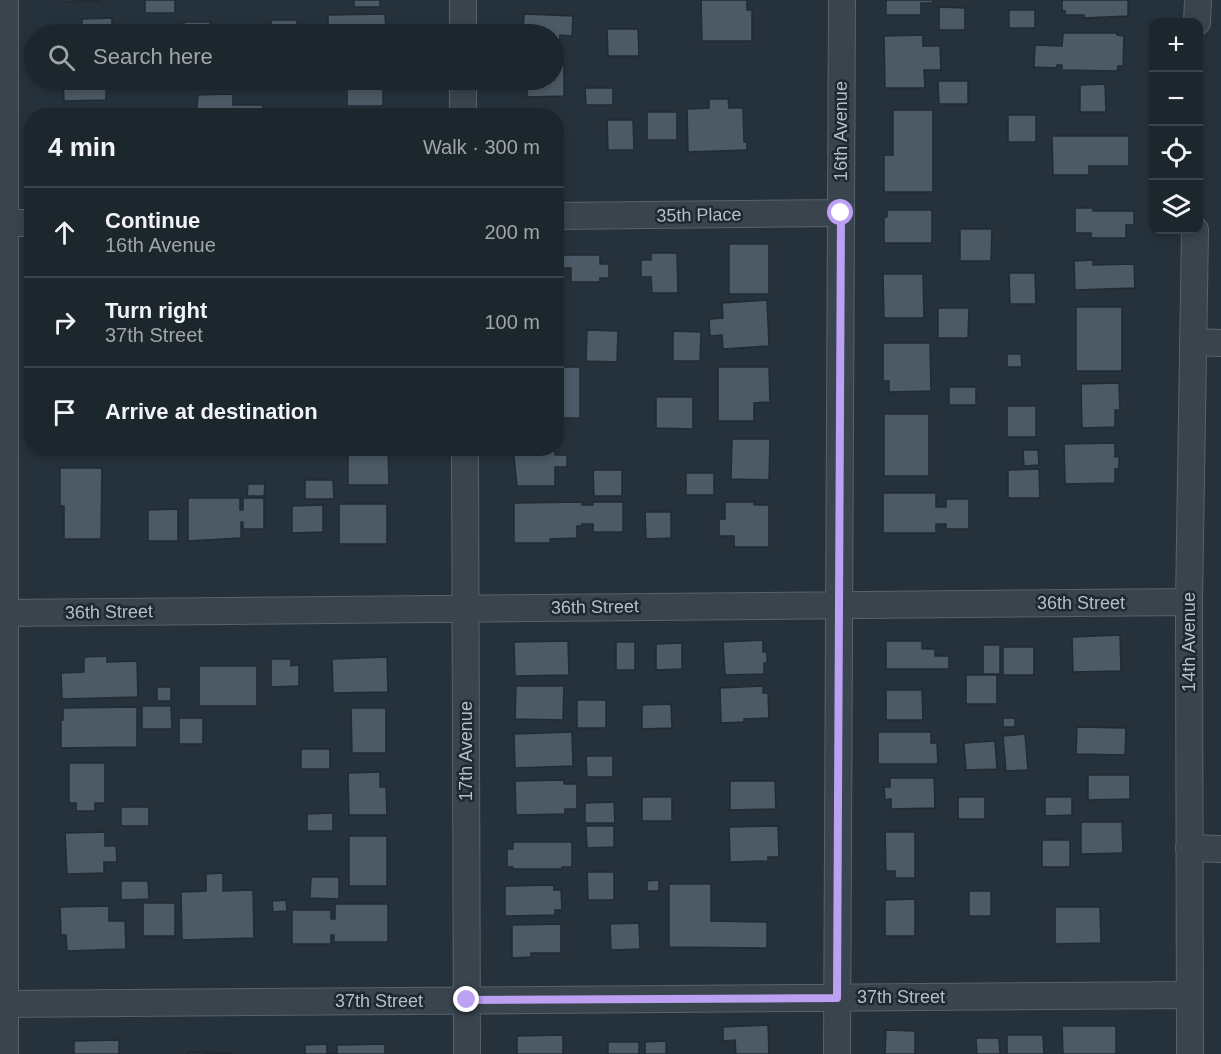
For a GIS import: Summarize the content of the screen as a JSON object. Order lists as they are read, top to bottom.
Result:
{
  "streets": {
    "street": [
      "16th Avenue",
      "35th Place",
      "36th Street",
      "14th Avenue",
      "17th Avenue",
      "37th Street"
    ]
  },
  "crossings": [
    ["16th Avenue", "35th Place"],
    ["16th Avenue", "36th Street"],
    ["16th Avenue", "37th Street"],
    ["36th Street", "14th Avenue"],
    ["36th Street", "17th Avenue"],
    ["14th Avenue", "37th Street"],
    ["17th Avenue", "37th Street"]
  ],
  "page": {
    "map_buttons": ["+", "−"],
    "search": "Search here",
    "heading": ["4 min", "Walk · 300 m"],
    "list": [
      ["Continue", "16th Avenue", "200 m"],
      ["Turn right", "37th Street", "100 m"],
      "Arrive at destination"
    ]
  }
}
